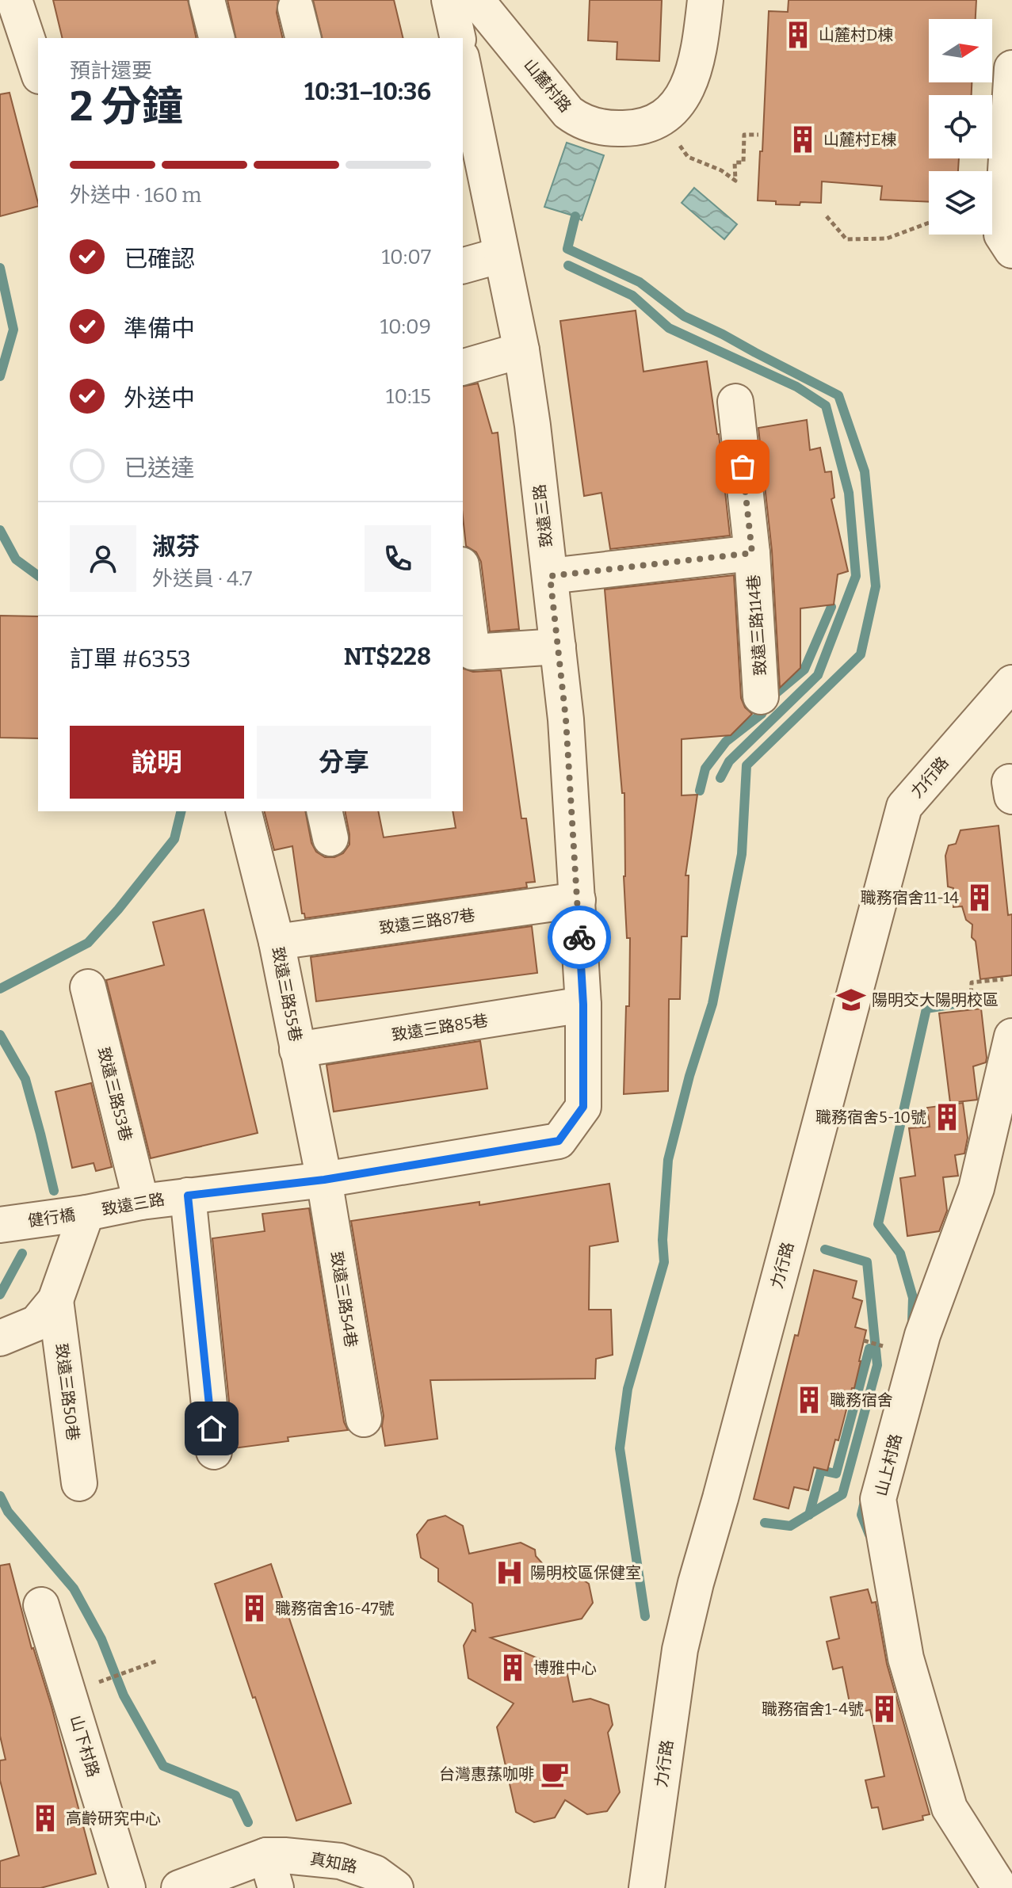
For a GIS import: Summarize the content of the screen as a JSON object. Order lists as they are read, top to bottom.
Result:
{
  "streets": {
    "street": [
      "山麓村路",
      "致遠三路",
      "致遠三路114巷",
      "力行路",
      "致遠三路87巷",
      "致遠三路55巷",
      "致遠三路85巷",
      "致遠三路53巷",
      "健行橋",
      "致遠三路54巷",
      "致遠三路50巷",
      "山上村路",
      "山下村路",
      "真知路"
    ]
  },
  "crossings": [
    ["致遠三路", "致遠三路114巷"],
    ["致遠三路", "致遠三路87巷"],
    ["致遠三路", "致遠三路55巷"],
    ["致遠三路", "致遠三路85巷"],
    ["致遠三路", "致遠三路53巷"],
    ["致遠三路", "健行橋"],
    ["致遠三路", "致遠三路54巷"],
    ["致遠三路87巷", "致遠三路55巷"],
    ["致遠三路55巷", "致遠三路85巷"],
    ["致遠三路55巷", "致遠三路54巷"]
  ],
  "places": {
    "building": [
      "山麓村D棟",
      "山麓村E棟",
      "職務宿舍11-14",
      "職務宿舍5-10號",
      "職務宿舍",
      "職務宿舍16-47號",
      "博雅中心",
      "職務宿舍1-4號",
      "高齡研究中心"
    ],
    "school or university": ["陽明交大陽明校區"],
    "hospital": ["陽明校區保健室"],
    "cafe": ["台灣惠蓀咖啡"]
  },
  "north": "right",
  "page": {
    "heading": ["2 分鐘", "預計還要", "10:31–10:36"],
    "panel": [
      "淑芬",
      "外送員 · 4.7",
      "訂單 #6353",
      "NT$228"
    ],
    "bar": "外送中 · 160 m",
    "list": [
      ["已確認", "10:07"],
      ["準備中", "10:09"],
      ["外送中", "10:15"],
      "已送達"
    ],
    "buttons": ["說明", "分享"]
  }
}
